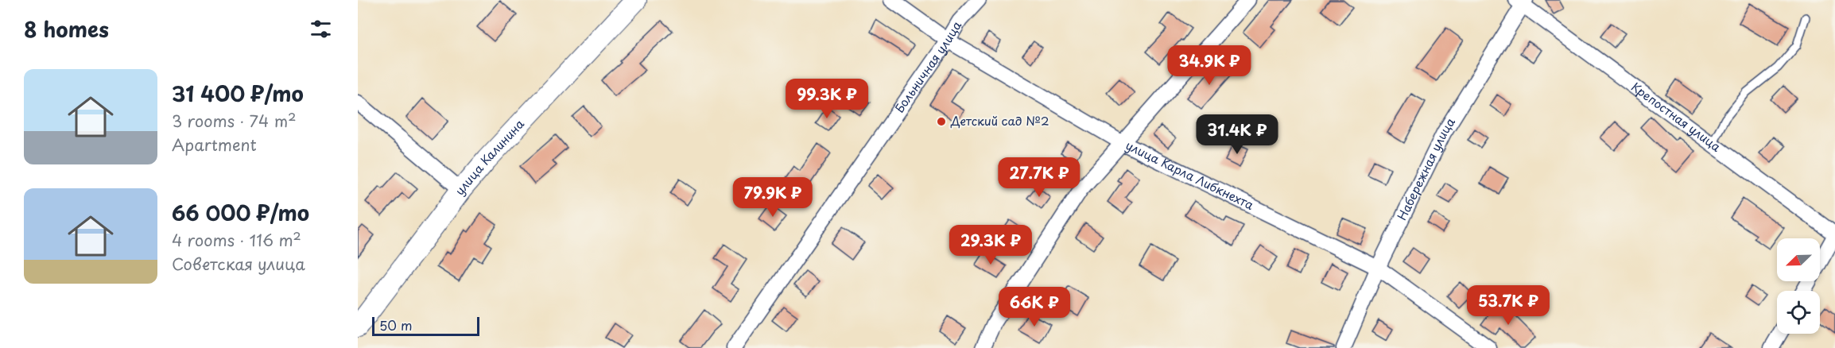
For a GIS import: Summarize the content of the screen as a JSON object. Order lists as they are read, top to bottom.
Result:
{
  "streets": {
    "street": [
      "Больничная улица",
      "Крепостная улица",
      "улица Калинина",
      "Набережная улица",
      "улица Карла Либкнехта"
    ]
  },
  "crossings": [
    ["Больничная улица", "улица Карла Либкнехта"],
    ["Крепостная улица", "Набережная улица"],
    ["Набережная улица", "улица Карла Либкнехта"]
  ],
  "places": ["Детский сад №2"],
  "scale_bar": "50 m",
  "north": "bottom left",
  "page": {
    "heading": "8 homes",
    "price": [
      "34.9K ₽",
      "99.3K ₽",
      "31.4K ₽",
      "27.7K ₽",
      "79.9K ₽",
      "29.3K ₽",
      "53.7K ₽",
      "66K ₽"
    ],
    "list": [
      {
        "name": "31 400 ₽/mo",
        "note": "3 rooms · 74 m² · Apartment"
      },
      {
        "name": "66 000 ₽/mo",
        "note": "4 rooms · 116 m² · Советская улица"
      }
    ],
    "scale": "50 m"
  }
}
